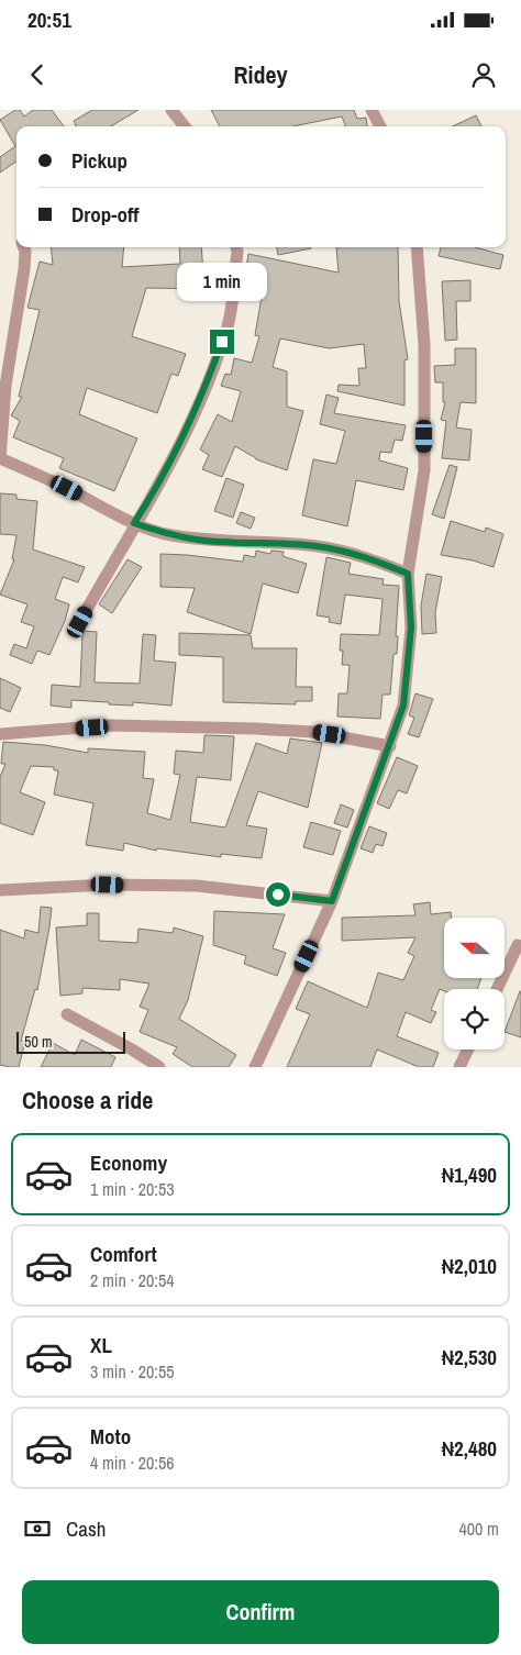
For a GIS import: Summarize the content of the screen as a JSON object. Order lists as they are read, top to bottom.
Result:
{
  "scale_bar": "50 m",
  "north": "left",
  "page": {
    "status": "20:51",
    "header": "Ridey",
    "banner": ["Pickup", "Drop-off"],
    "bubble": "1 min",
    "scale": "50 m",
    "heading": "Choose a ride",
    "list": [
      {
        "name": "Economy",
        "note": "1 min · 20:53",
        "value": "₦1,490"
      },
      {
        "name": "Comfort",
        "note": "2 min · 20:54",
        "value": "₦2,010"
      },
      {
        "name": "XL",
        "note": "3 min · 20:55",
        "value": "₦2,530"
      },
      {
        "name": "Moto",
        "note": "4 min · 20:56",
        "value": "₦2,480"
      }
    ],
    "pay": ["Cash", "400 m"],
    "buttons": "Confirm"
  }
}
